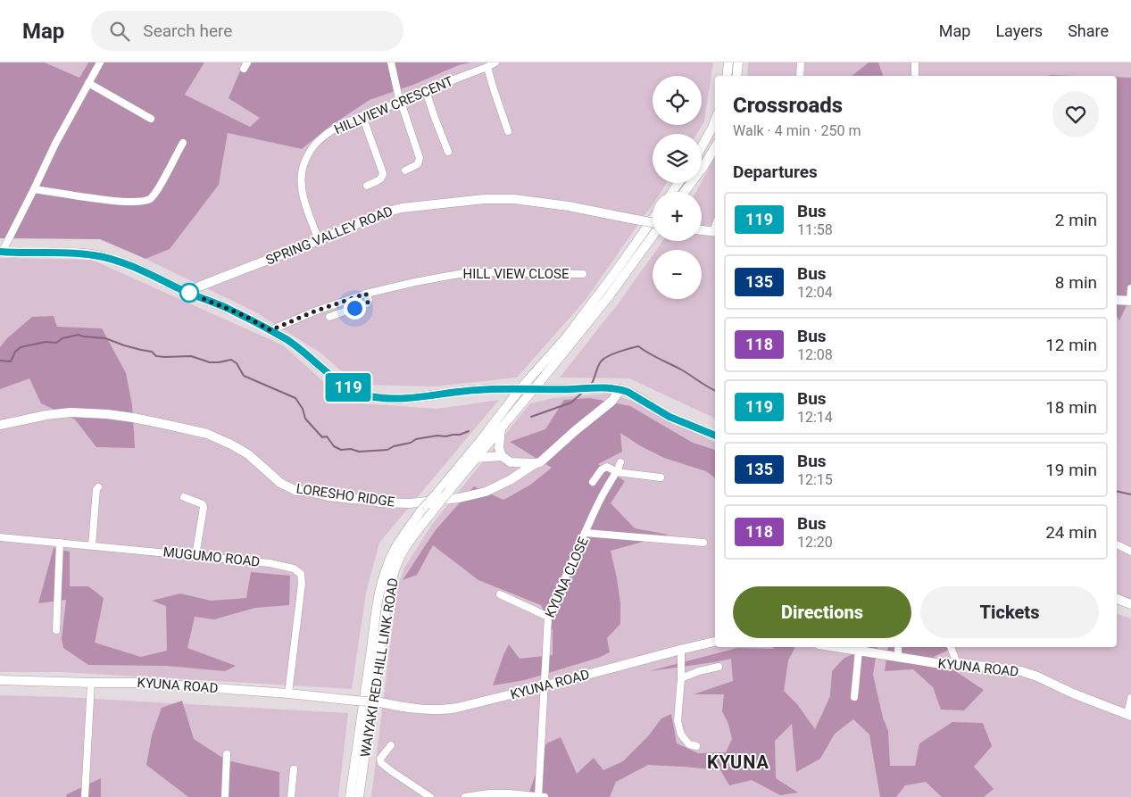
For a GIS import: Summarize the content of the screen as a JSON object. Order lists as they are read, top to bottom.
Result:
{
  "streets": {
    "main road": [
      "SPRING VALLEY ROAD",
      "LORESHO RIDGE",
      "WAIYAKI RED HILL LINK ROAD",
      "KYUNA ROAD"
    ],
    "street": [
      "HILLVIEW CRESCENT",
      "HILL VIEW CLOSE",
      "MUGUMO ROAD",
      "KYUNA CLOSE"
    ]
  },
  "crossings": [
    ["HILLVIEW CRESCENT", "SPRING VALLEY ROAD"],
    ["MUGUMO ROAD", "KYUNA ROAD"],
    ["KYUNA CLOSE", "KYUNA ROAD"]
  ],
  "districts": ["KYUNA"],
  "lines": ["bus line 119"],
  "page": {
    "header": "Map",
    "search": "Search here",
    "nav": ["Map", "Layers", "Share"],
    "on_map": "119",
    "map_buttons": ["+", "−"],
    "heading": [
      ["Crossroads", "Walk · 4 min · 250 m"],
      "Departures"
    ],
    "list": [
      {
        "mark": "119",
        "name": "Bus",
        "note": "11:58",
        "value": "2 min"
      },
      {
        "mark": "135",
        "name": "Bus",
        "note": "12:04",
        "value": "8 min"
      },
      {
        "mark": "118",
        "name": "Bus",
        "note": "12:08",
        "value": "12 min"
      },
      {
        "mark": "119",
        "name": "Bus",
        "note": "12:14",
        "value": "18 min"
      },
      {
        "mark": "135",
        "name": "Bus",
        "note": "12:15",
        "value": "19 min"
      },
      {
        "mark": "118",
        "name": "Bus",
        "note": "12:20",
        "value": "24 min"
      }
    ],
    "buttons": ["Directions", "Tickets"]
  }
}
